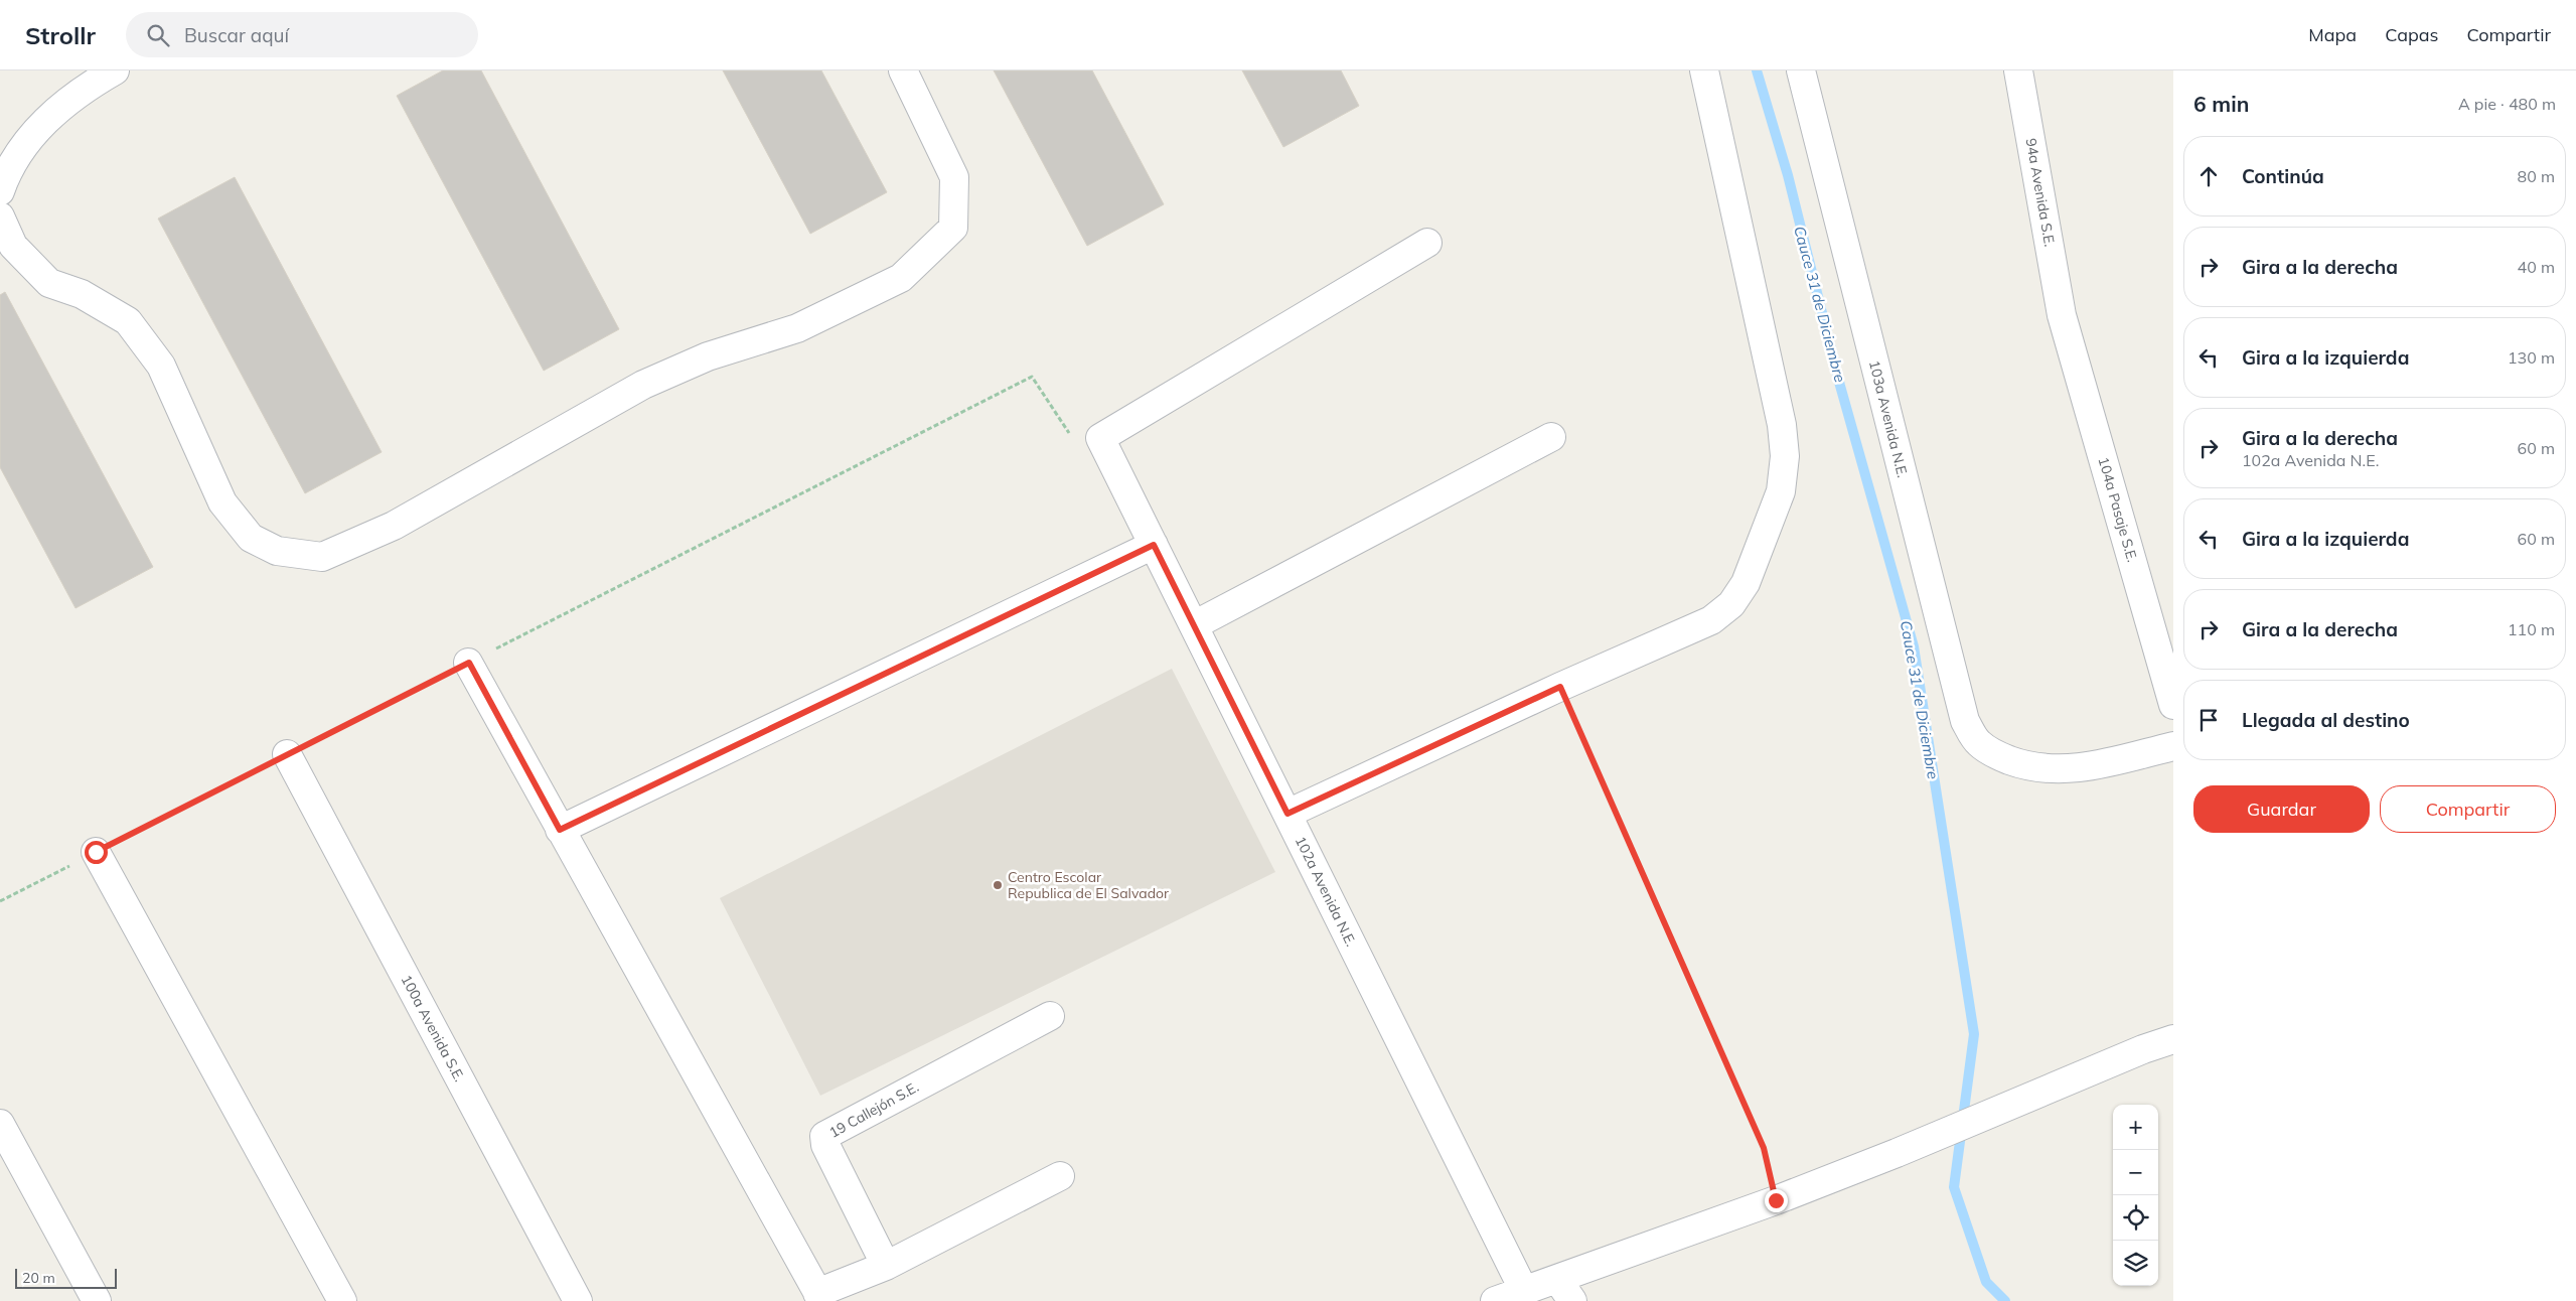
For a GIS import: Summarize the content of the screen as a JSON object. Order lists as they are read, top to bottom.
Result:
{
  "streets": {
    "street": [
      "94a Avenida S.E.",
      "103a Avenida N.E.",
      "104a Pasaje S.E.",
      "102a Avenida N.E.",
      "100a Avenida S.E.",
      "19 Callejón S.E."
    ]
  },
  "crossings": [
    ["94a Avenida S.E.", "104a Pasaje S.E."]
  ],
  "water": ["Cauce 31 de Diciembre"],
  "places": ["Centro Escolar Republica de El Salvador"],
  "scale_bar": "20 m",
  "page": {
    "header": "Strollr",
    "search": "Buscar aquí",
    "nav": ["Mapa", "Capas", "Compartir"],
    "heading": ["6 min", "A pie · 480 m"],
    "list": [
      ["Continúa", "80 m"],
      ["Gira a la derecha", "40 m"],
      ["Gira a la izquierda", "130 m"],
      ["Gira a la derecha", "102a Avenida N.E.", "60 m"],
      ["Gira a la izquierda", "60 m"],
      ["Gira a la derecha", "110 m"],
      "Llegada al destino"
    ],
    "buttons": ["Guardar", "Compartir"],
    "map_buttons": ["+", "−"],
    "scale": "20 m"
  }
}
